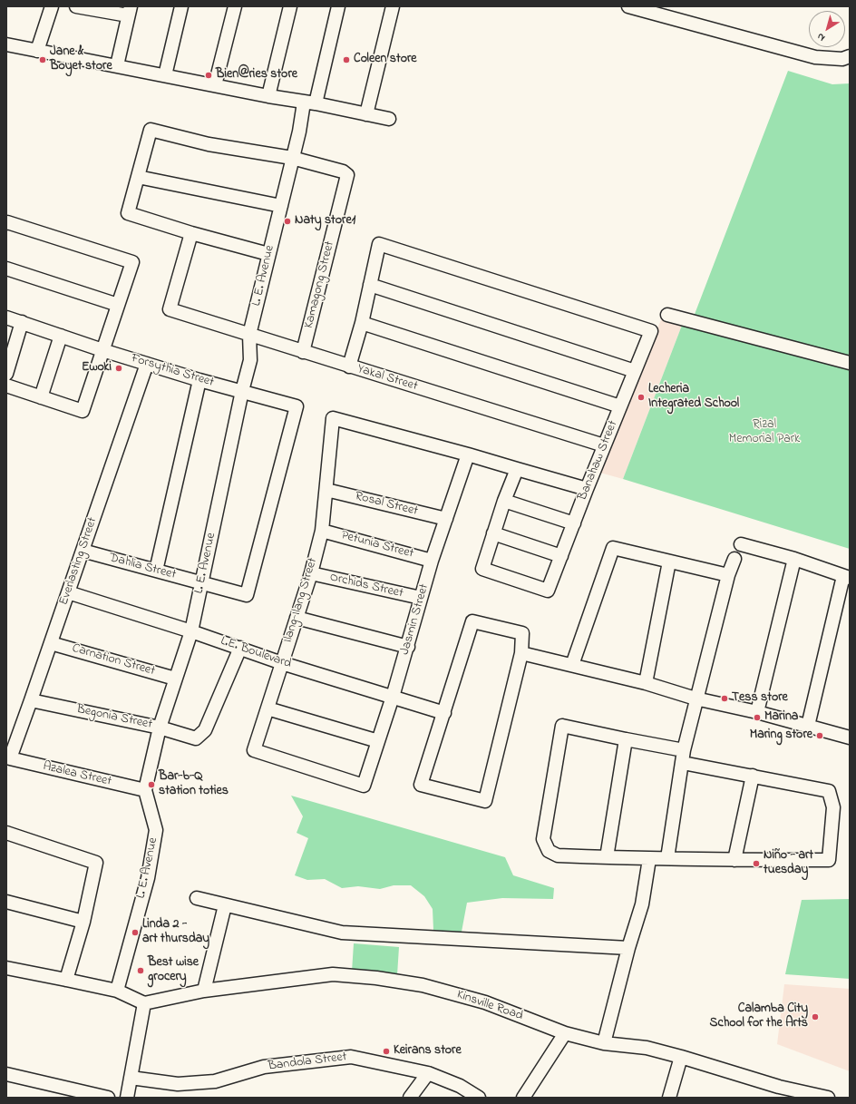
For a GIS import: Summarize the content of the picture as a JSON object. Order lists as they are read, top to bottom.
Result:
{
  "streets": {
    "street": [
      "L. E. Avenue",
      "Kamagong Street",
      "Forsythia Street",
      "Yakal Street",
      "Banahaw Street",
      "Rosal Street",
      "Petunia Street",
      "Everlasting Street",
      "Dahlia Street",
      "Orchids Street",
      "Ilang-Ilang Street",
      "Jasmin Street",
      "L.E. Boulevard",
      "Carnation Street",
      "Begonia Street",
      "Azalea Street",
      "Kinsville Road",
      "Bandola Street"
    ]
  },
  "crossings": [
    ["L. E. Avenue", "Kamagong Street"],
    ["L. E. Avenue", "Forsythia Street"],
    ["L. E. Avenue", "Yakal Street"],
    ["L. E. Avenue", "Dahlia Street"],
    ["L. E. Avenue", "L.E. Boulevard"],
    ["L. E. Avenue", "Carnation Street"],
    ["L. E. Avenue", "Begonia Street"],
    ["L. E. Avenue", "Azalea Street"],
    ["Kamagong Street", "Yakal Street"],
    ["Forsythia Street", "Everlasting Street"],
    ["Forsythia Street", "Dahlia Street"],
    ["Yakal Street", "Banahaw Street"],
    ["Rosal Street", "Ilang-Ilang Street"],
    ["Rosal Street", "Jasmin Street"],
    ["Petunia Street", "Ilang-Ilang Street"],
    ["Petunia Street", "Jasmin Street"],
    ["Everlasting Street", "Dahlia Street"],
    ["Everlasting Street", "L.E. Boulevard"],
    ["Everlasting Street", "Carnation Street"],
    ["Everlasting Street", "Begonia Street"],
    ["Everlasting Street", "Azalea Street"],
    ["Orchids Street", "Ilang-Ilang Street"],
    ["Orchids Street", "Jasmin Street"],
    ["Ilang-Ilang Street", "Jasmin Street"],
    ["Ilang-Ilang Street", "L.E. Boulevard"],
    ["Jasmin Street", "L.E. Boulevard"],
    ["L.E. Boulevard", "Begonia Street"]
  ],
  "parks": ["Rizal Memorial Park"],
  "places": [
    "Jane & Boyet store",
    "Coleen store",
    "Bien@ries store",
    "Naty store1",
    "Ewoki",
    "Lecheria Integrated School",
    "Tess store",
    "Marina",
    "Maring store",
    "Bar-b-Q station toties",
    "Niño - art tuesday",
    "Linda 2 - art thursday",
    "Best wise grocery",
    "Calamba City School for the Arts",
    "Keirans store"
  ],
  "north": "bottom left"
}
